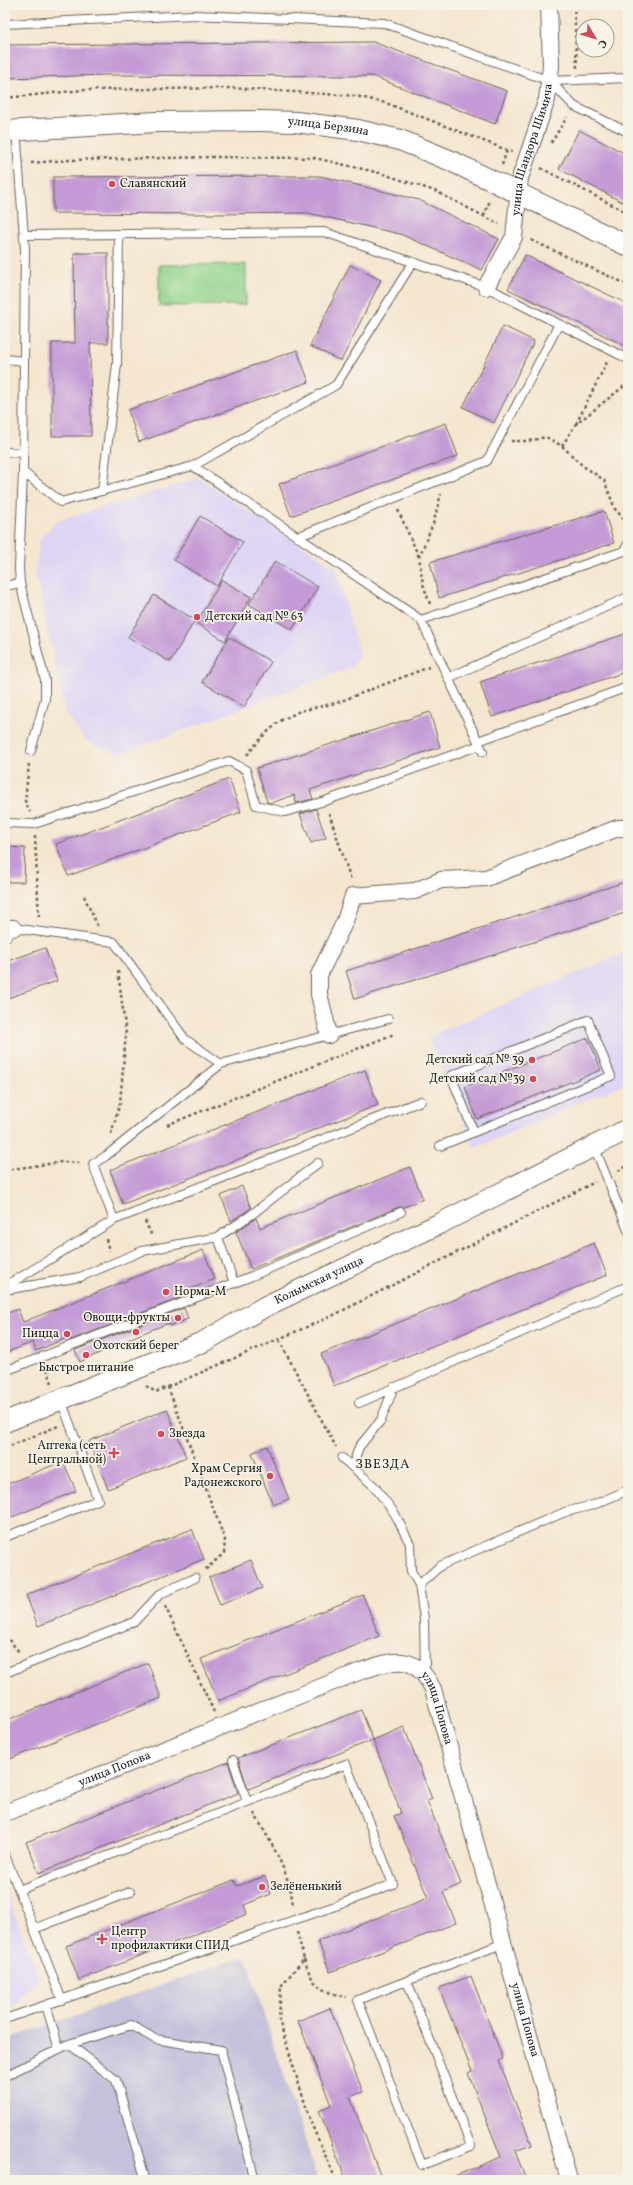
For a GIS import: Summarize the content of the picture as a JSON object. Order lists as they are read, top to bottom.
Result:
{
  "streets": {
    "street": [
      "улица Берзина",
      "улица Шандора Шимича",
      "Колымская улица",
      "улица Попова"
    ]
  },
  "crossings": [
    ["улица Берзина", "улица Шандора Шимича"]
  ],
  "districts": ["ЗВЕЗДА"],
  "places": {
    "other": [
      "Славянский",
      "Детский сад № 63",
      "Детский сад № 39",
      "Детский сад №39",
      "Норма-М",
      "Овощи-фрукты",
      "Охотский берег",
      "Пицца",
      "Быстрое питание",
      "Звезда",
      "Храм Сергия Радонежского",
      "Зелёненький"
    ],
    "health": ["Аптека (сеть Центральной)", "Центр профилактики СПИД"]
  },
  "north": "bottom right"
}
